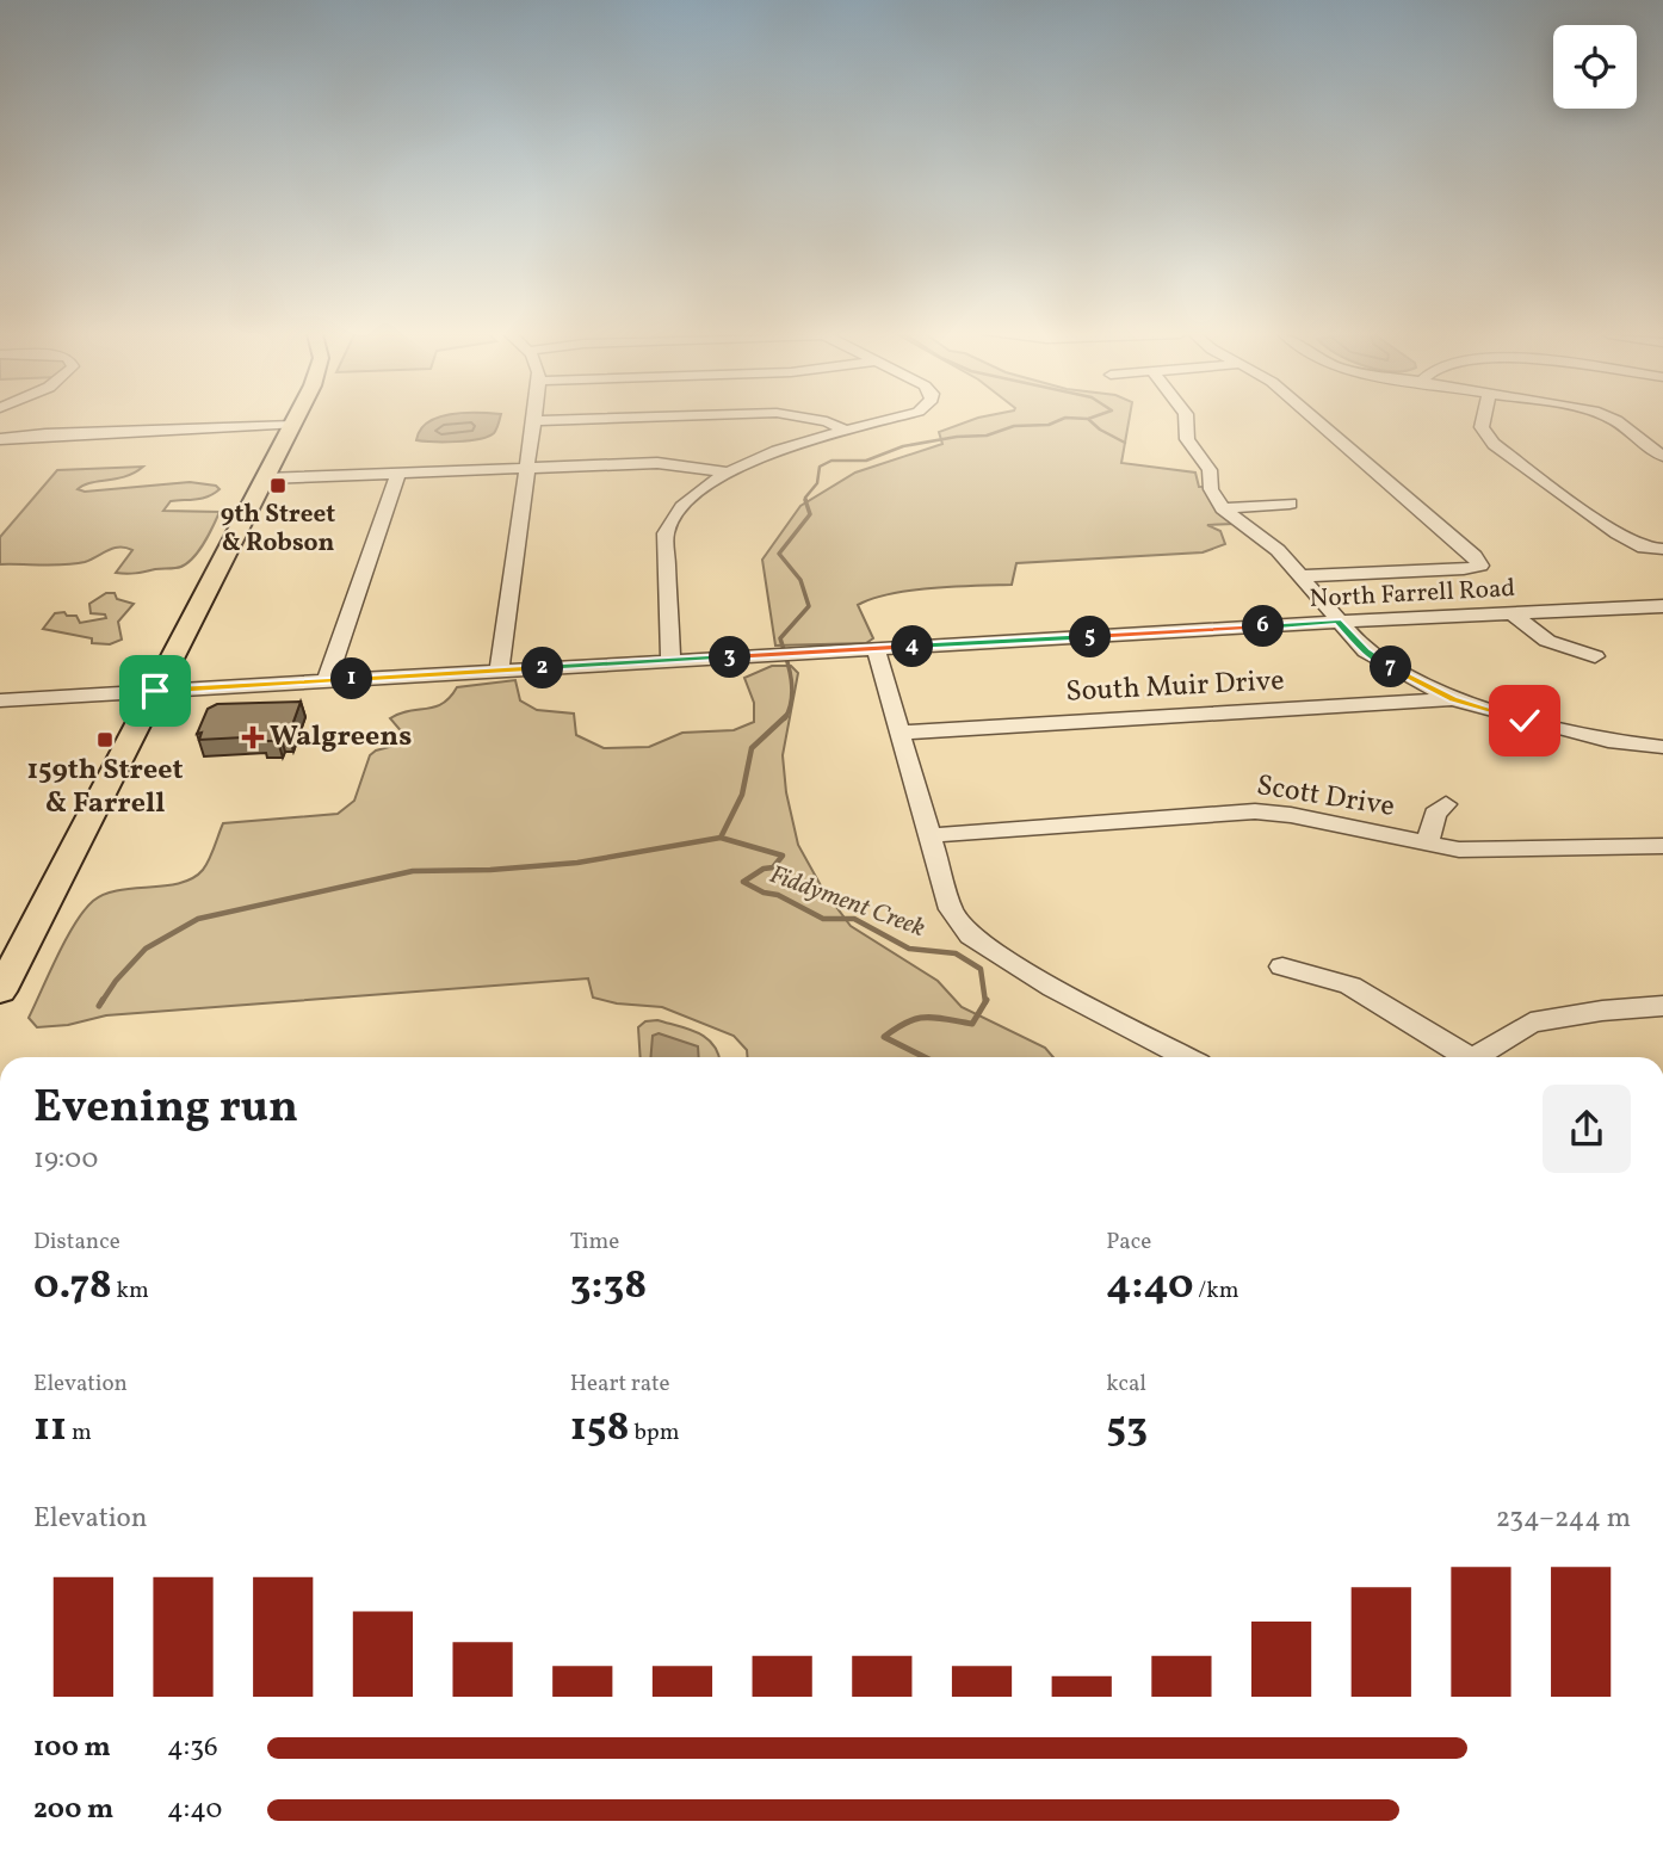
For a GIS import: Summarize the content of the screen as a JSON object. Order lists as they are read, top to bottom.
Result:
{
  "streets": {
    "street": ["North Farrell Road", "South Muir Drive", "Scott Drive"]
  },
  "water": ["Fiddyment Creek"],
  "places": {
    "transit": ["9th Street & Robson", "159th Street & Farrell"],
    "health": ["Walgreens"]
  },
  "page": {
    "pins": [
      "6",
      "5",
      "4",
      "3",
      "7",
      "2",
      "1"
    ],
    "heading": ["Evening run", "19:00"],
    "stats": [
      ["Distance", "0.78 km"],
      ["Time", "3:38"],
      ["Pace", "4:40 /km"],
      ["Elevation", "11 m"],
      ["Heart rate", "158 bpm"],
      ["kcal", "53"]
    ],
    "chart": ["Elevation", "234–244 m"],
    "list": [
      {
        "name": "100 m",
        "note": "4:36"
      },
      {
        "name": "200 m",
        "note": "4:40"
      }
    ]
  }
}
